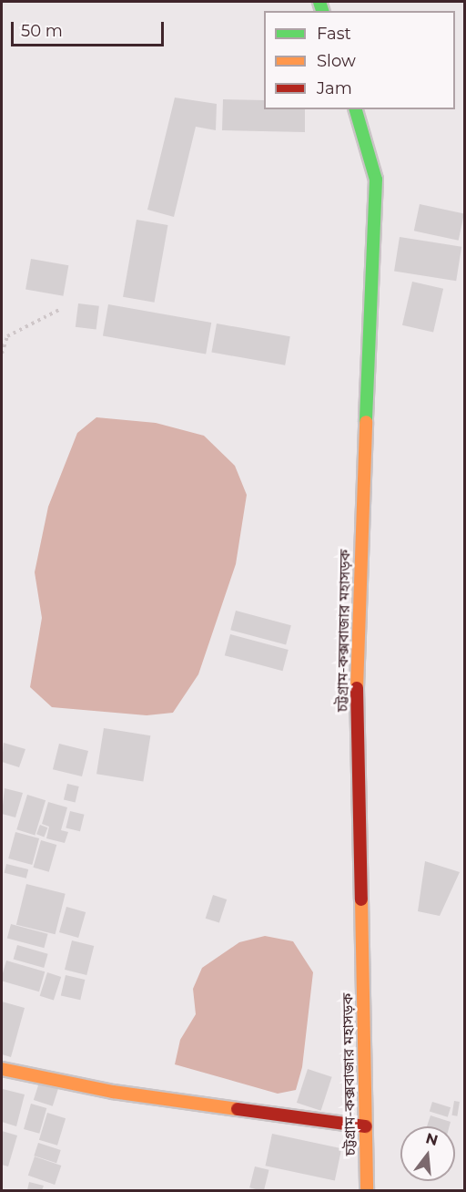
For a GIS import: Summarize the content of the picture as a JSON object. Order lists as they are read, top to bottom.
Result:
{
  "streets": {
    "main road": ["চট্টগ্রাম-কক্সবাজার মহাসড়ক"]
  },
  "legend": ["Fast", "Slow", "Jam"],
  "scale_bar": "50 m",
  "north": "top"
}
